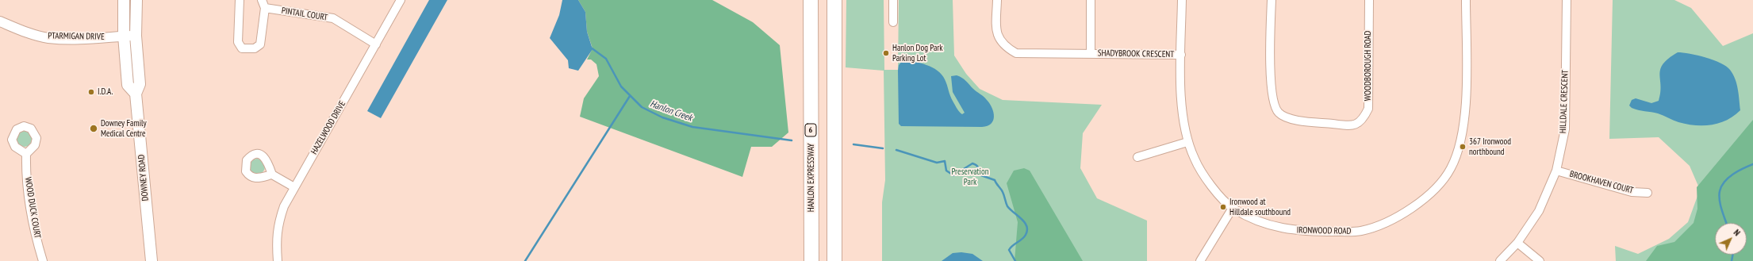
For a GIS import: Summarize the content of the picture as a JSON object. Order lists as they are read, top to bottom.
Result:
{
  "streets": {
    "highway": ["6", "HANLON EXPRESSWAY"],
    "main road": ["DOWNEY ROAD"],
    "street": [
      "PINTAIL COURT",
      "PTARMIGAN DRIVE",
      "SHADYBROOK CRESCENT",
      "WOODBOROUGH ROAD",
      "HILLDALE CRESCENT",
      "HAZELWOOD DRIVE",
      "BROOKHAVEN COURT",
      "WOOD DUCK COURT",
      "IRONWOOD ROAD"
    ]
  },
  "crossings": [
    ["PINTAIL COURT", "HAZELWOOD DRIVE"],
    ["PTARMIGAN DRIVE", "DOWNEY ROAD"],
    ["SHADYBROOK CRESCENT", "IRONWOOD ROAD"],
    ["HILLDALE CRESCENT", "BROOKHAVEN COURT"]
  ],
  "water": ["Hanlon Creek"],
  "parks": ["Preservation Park"],
  "places": [
    "Hanlon Dog Park Parking Lot",
    "I.D.A.",
    "Downey Family Medical Centre",
    "367 Ironwood northbound",
    "Ironwood at Hilldale southbound"
  ],
  "north": "top right"
}
